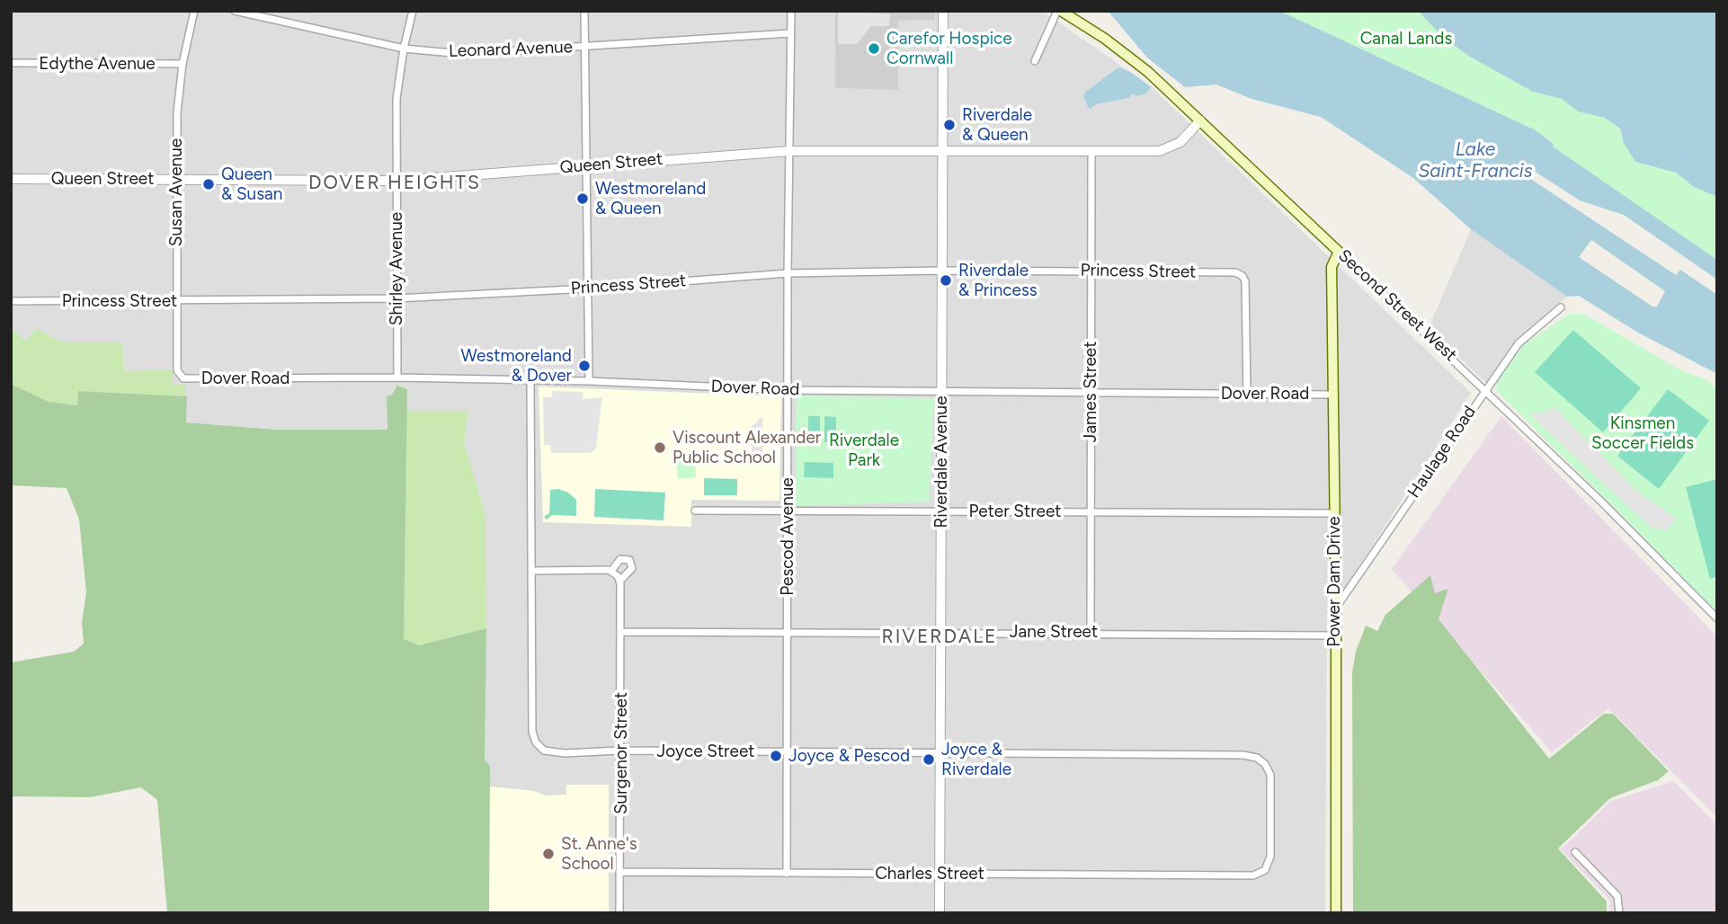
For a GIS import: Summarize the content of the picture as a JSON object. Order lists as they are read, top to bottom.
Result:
{
  "streets": {
    "main road": ["Second Street West", "Power Dam Drive"],
    "street": [
      "Leonard Avenue",
      "Edythe Avenue",
      "Queen Street",
      "Susan Avenue",
      "Shirley Avenue",
      "Princess Street",
      "Dover Road",
      "James Street",
      "Haulage Road",
      "Riverdale Avenue",
      "Peter Street",
      "Pescod Avenue",
      "Jane Street",
      "Joyce Street",
      "Surgenor Street",
      "Charles Street"
    ]
  },
  "crossings": [
    ["Leonard Avenue", "Shirley Avenue"],
    ["Leonard Avenue", "Pescod Avenue"],
    ["Edythe Avenue", "Susan Avenue"],
    ["Queen Street", "Susan Avenue"],
    ["Queen Street", "Shirley Avenue"],
    ["Queen Street", "Second Street West"],
    ["Queen Street", "James Street"],
    ["Queen Street", "Riverdale Avenue"],
    ["Queen Street", "Pescod Avenue"],
    ["Susan Avenue", "Princess Street"],
    ["Susan Avenue", "Dover Road"],
    ["Shirley Avenue", "Princess Street"],
    ["Shirley Avenue", "Dover Road"],
    ["Princess Street", "Dover Road"],
    ["Princess Street", "James Street"],
    ["Princess Street", "Riverdale Avenue"],
    ["Princess Street", "Pescod Avenue"],
    ["Second Street West", "Haulage Road"],
    ["Second Street West", "Power Dam Drive"],
    ["Dover Road", "James Street"],
    ["Dover Road", "Riverdale Avenue"],
    ["Dover Road", "Pescod Avenue"],
    ["Dover Road", "Power Dam Drive"],
    ["Dover Road", "Joyce Street"],
    ["James Street", "Peter Street"],
    ["James Street", "Jane Street"],
    ["Haulage Road", "Power Dam Drive"],
    ["Riverdale Avenue", "Peter Street"],
    ["Riverdale Avenue", "Jane Street"],
    ["Riverdale Avenue", "Joyce Street"],
    ["Riverdale Avenue", "Charles Street"],
    ["Peter Street", "Pescod Avenue"],
    ["Peter Street", "Power Dam Drive"],
    ["Pescod Avenue", "Jane Street"],
    ["Pescod Avenue", "Joyce Street"],
    ["Pescod Avenue", "Charles Street"],
    ["Power Dam Drive", "Jane Street"],
    ["Jane Street", "Surgenor Street"],
    ["Joyce Street", "Surgenor Street"],
    ["Joyce Street", "Charles Street"],
    ["Surgenor Street", "Charles Street"]
  ],
  "districts": ["DOVER HEIGHTS", "RIVERDALE"],
  "water": ["Lake Saint-Francis"],
  "parks": ["Canal Lands", "Kinsmen Soccer Fields", "Riverdale Park"],
  "places": [
    "Carefor Hospice Cornwall",
    "Riverdale & Queen",
    "Queen & Susan",
    "Westmoreland & Queen",
    "Riverdale & Princess",
    "Westmoreland & Dover",
    "Viscount Alexander Public School",
    "Joyce & Pescod",
    "Joyce & Riverdale",
    "St. Anne's School"
  ]
}
